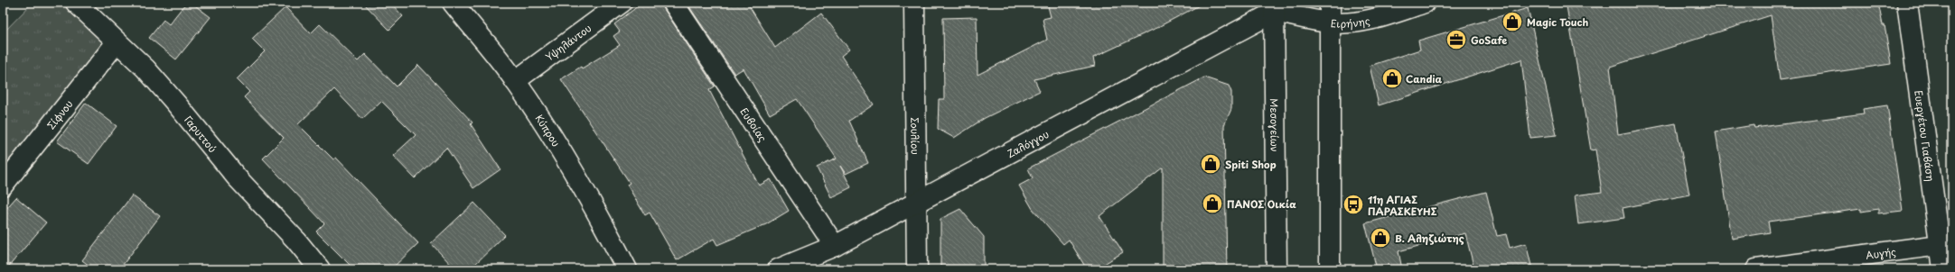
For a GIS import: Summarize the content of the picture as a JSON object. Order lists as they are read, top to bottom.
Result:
{
  "streets": {
    "street": [
      "Ειρήνης",
      "Υψηλάντου",
      "Σίφνου",
      "Ευβοίας",
      "Μεσογείων",
      "Κύπρου",
      "Γαρυττού",
      "Σουλίου",
      "Ευεργέτου Γιαβάση",
      "Ζαλόγγου",
      "Αυγής"
    ]
  },
  "crossings": [
    ["Ειρήνης", "Μεσογείων"],
    ["Ειρήνης", "Ζαλόγγου"],
    ["Υψηλάντου", "Κύπρου"],
    ["Σίφνου", "Γαρυττού"],
    ["Ευβοίας", "Ζαλόγγου"],
    ["Μεσογείων", "Ζαλόγγου"],
    ["Σουλίου", "Ζαλόγγου"],
    ["Ευεργέτου Γιαβάση", "Αυγής"]
  ],
  "places": {
    "shop": [
      "Magic Touch",
      "Candia",
      "Spiti Shop",
      "ΠΑΝΟΣ Οικία",
      "Β. Αληζιώτης"
    ],
    "office": ["GoSafe"],
    "bus stop": ["11η ΑΓΙΑΣ ΠΑΡΑΣΚΕΥΗΣ"]
  }
}
